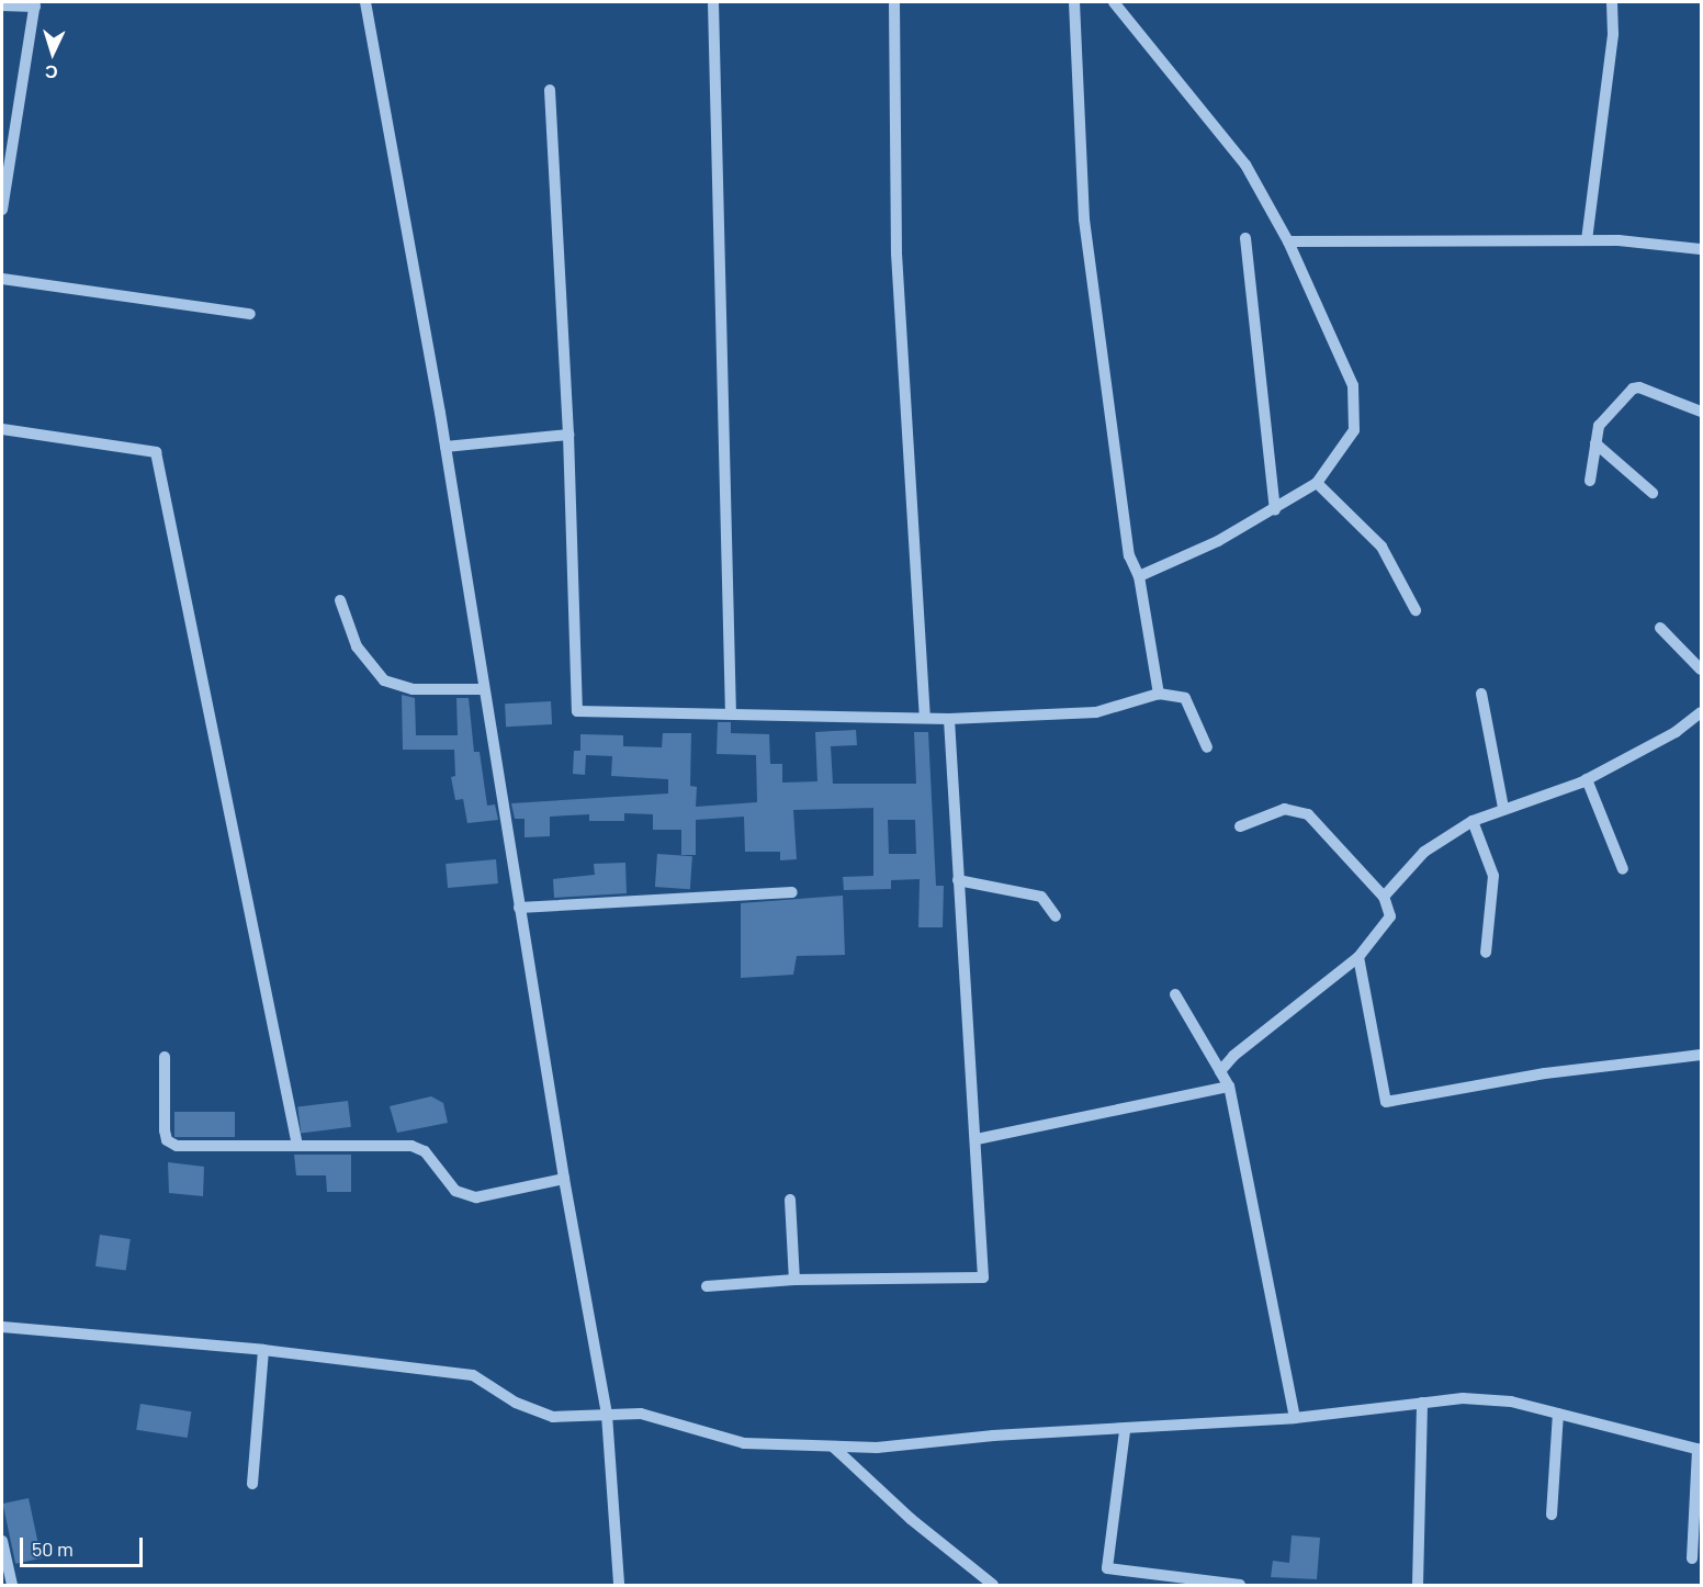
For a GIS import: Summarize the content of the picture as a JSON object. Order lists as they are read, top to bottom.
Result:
{
  "scale_bar": "50 m",
  "north": "bottom"
}
